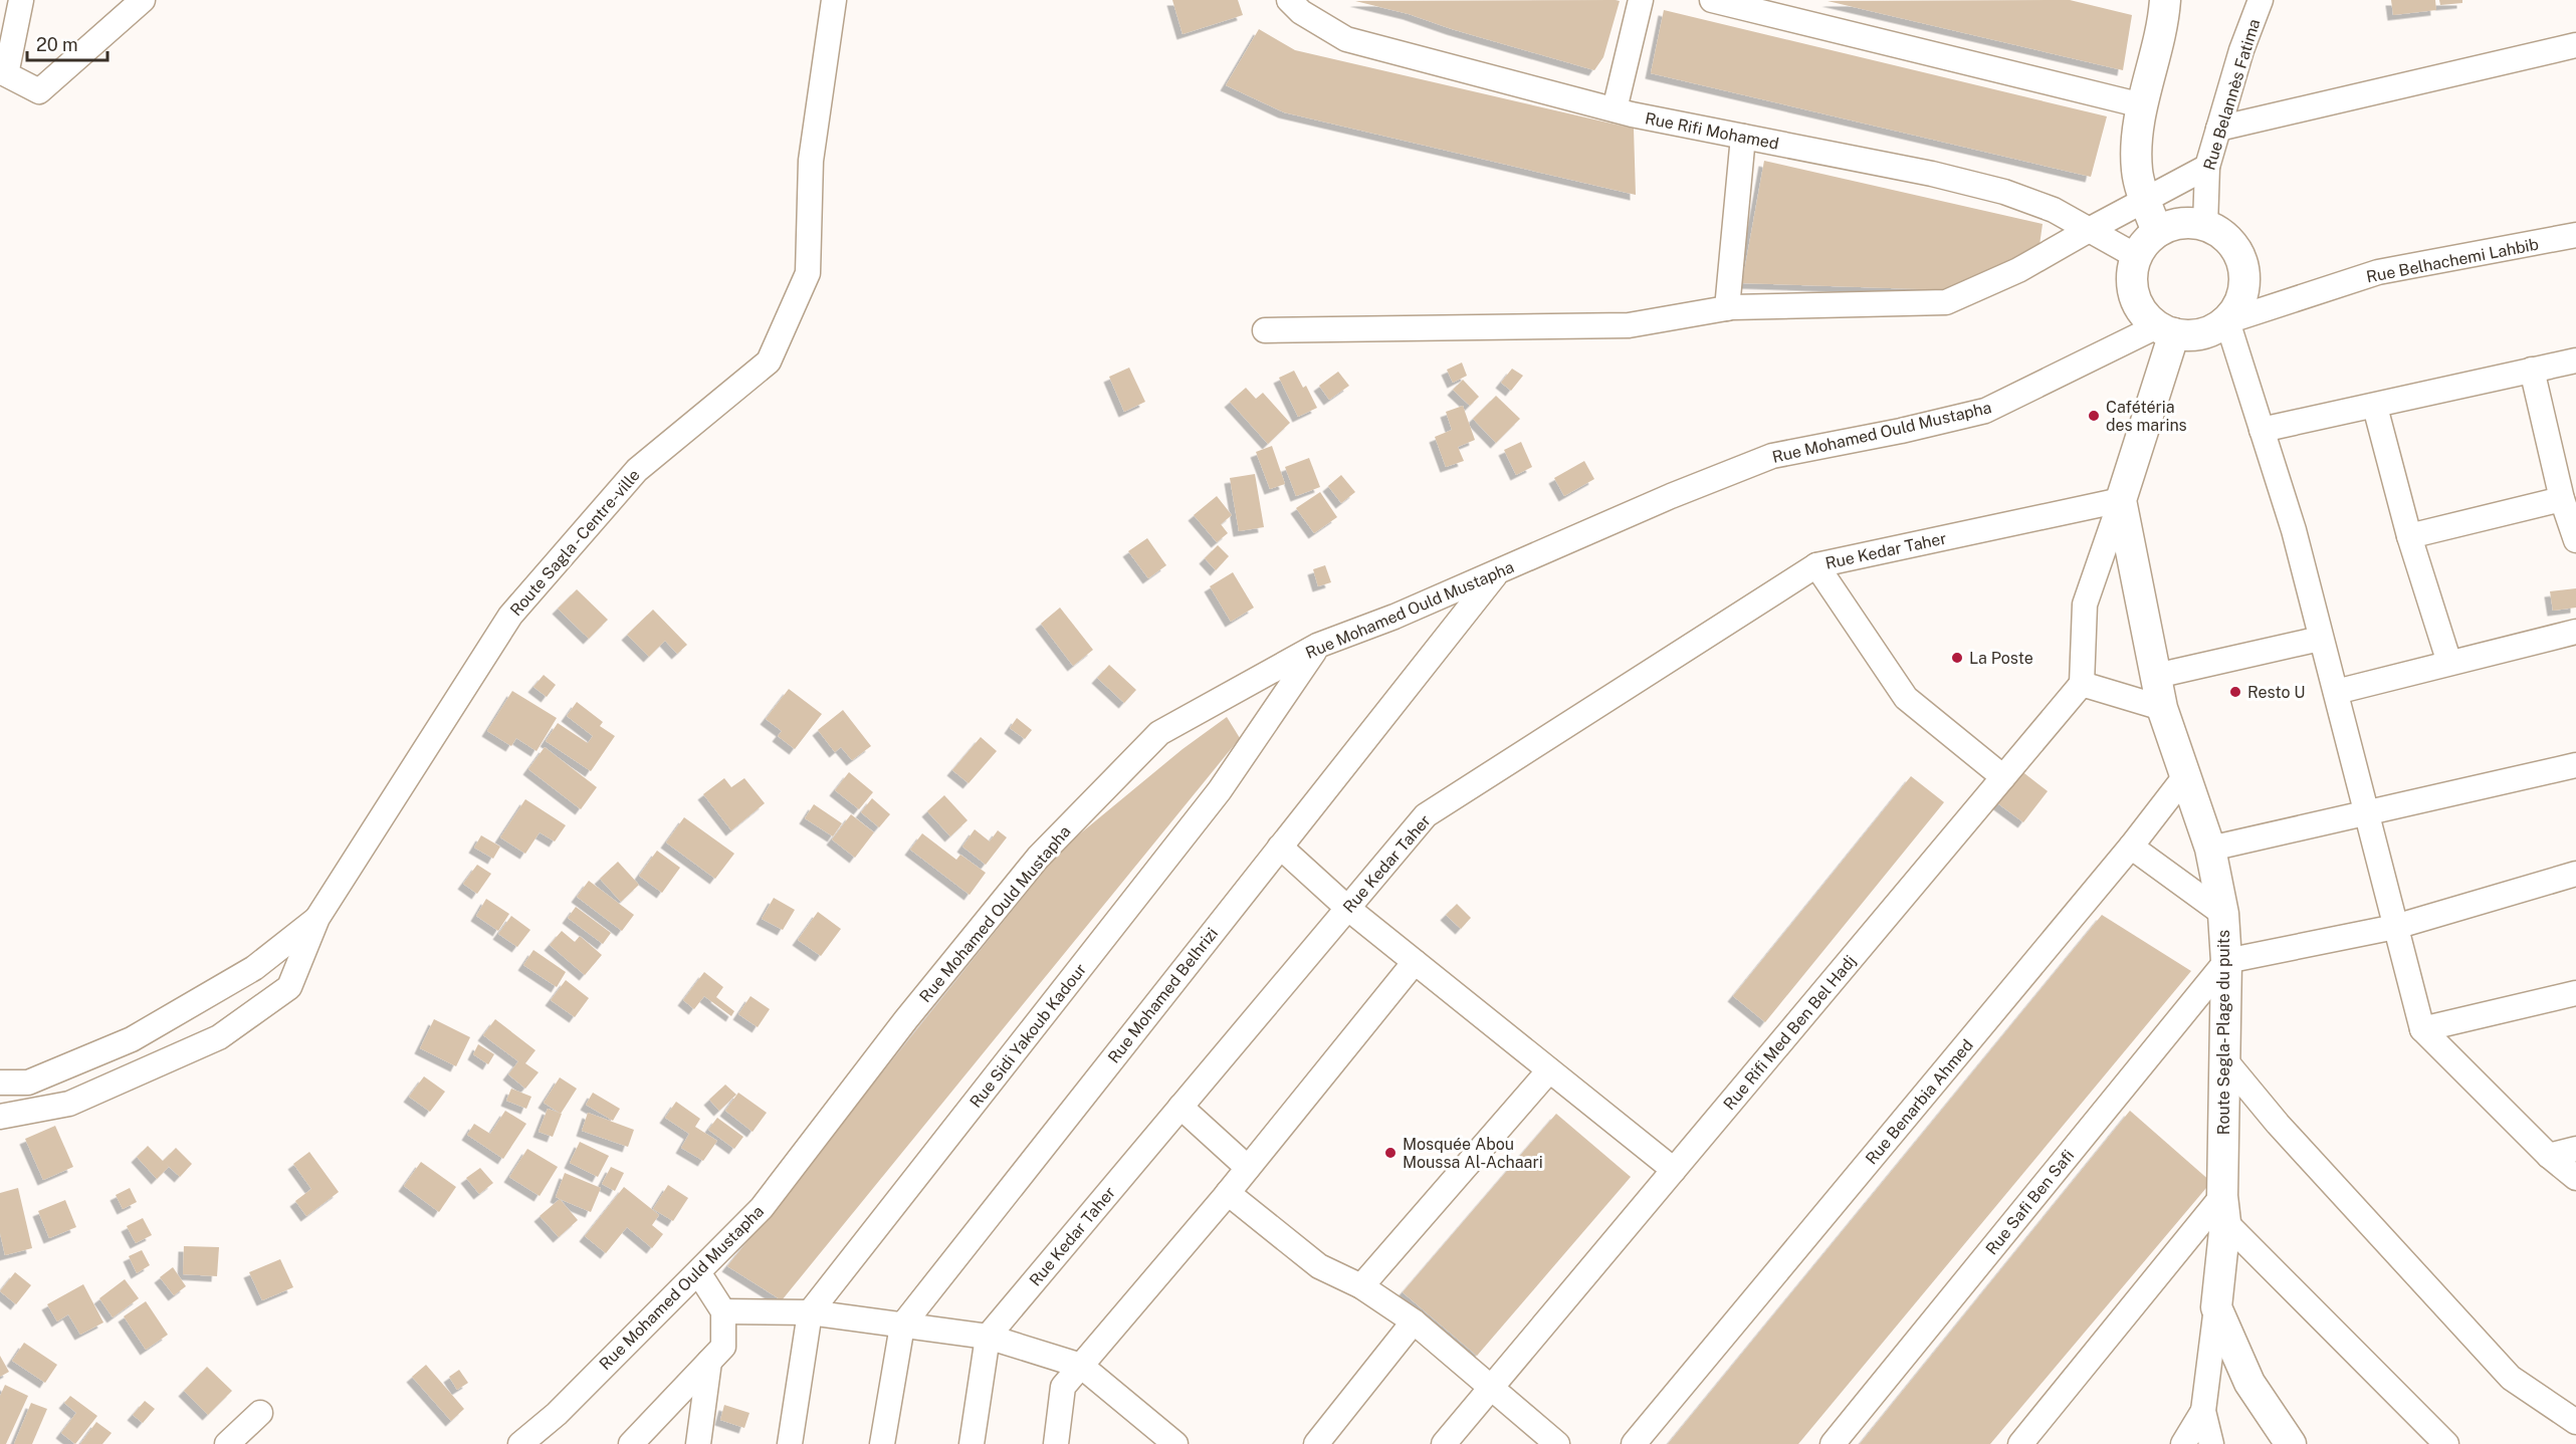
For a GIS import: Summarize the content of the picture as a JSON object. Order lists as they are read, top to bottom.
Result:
{
  "streets": {
    "street": [
      "Rue Belannès Fatima",
      "Rue Rifi Mohamed",
      "Rue Belhachemi Lahbib",
      "Rue Mohamed Ould Mustapha",
      "Route Sagla - Centre-ville",
      "Rue Kedar Taher",
      "Rue Mohamed Belhrizi",
      "Rue Rifi Med Ben Bel Hadj",
      "Route Segla- Plage du puits",
      "Rue Sidi Yakoub Kadour",
      "Rue Benarbia Ahmed",
      "Rue Safi Ben Safi"
    ]
  },
  "crossings": [
    ["Rue Belannès Fatima", "Rue Rifi Mohamed"],
    ["Rue Belannès Fatima", "Rue Belhachemi Lahbib"],
    ["Rue Belannès Fatima", "Rue Mohamed Ould Mustapha"],
    ["Rue Belannès Fatima", "Route Segla- Plage du puits"],
    ["Rue Rifi Mohamed", "Rue Belhachemi Lahbib"],
    ["Rue Rifi Mohamed", "Rue Mohamed Ould Mustapha"],
    ["Rue Rifi Mohamed", "Route Segla- Plage du puits"],
    ["Rue Belhachemi Lahbib", "Rue Mohamed Ould Mustapha"],
    ["Rue Belhachemi Lahbib", "Route Segla- Plage du puits"],
    ["Rue Mohamed Ould Mustapha", "Rue Mohamed Belhrizi"],
    ["Rue Mohamed Ould Mustapha", "Route Segla- Plage du puits"],
    ["Rue Mohamed Ould Mustapha", "Rue Sidi Yakoub Kadour"],
    ["Rue Kedar Taher", "Route Segla- Plage du puits"],
    ["Route Segla- Plage du puits", "Rue Benarbia Ahmed"],
    ["Route Segla- Plage du puits", "Rue Safi Ben Safi"]
  ],
  "places": [
    "Cafétéria des marins",
    "La Poste",
    "Resto U",
    "Mosquée Abou Moussa Al-Achaari"
  ],
  "scale_bar": "20 m"
}
